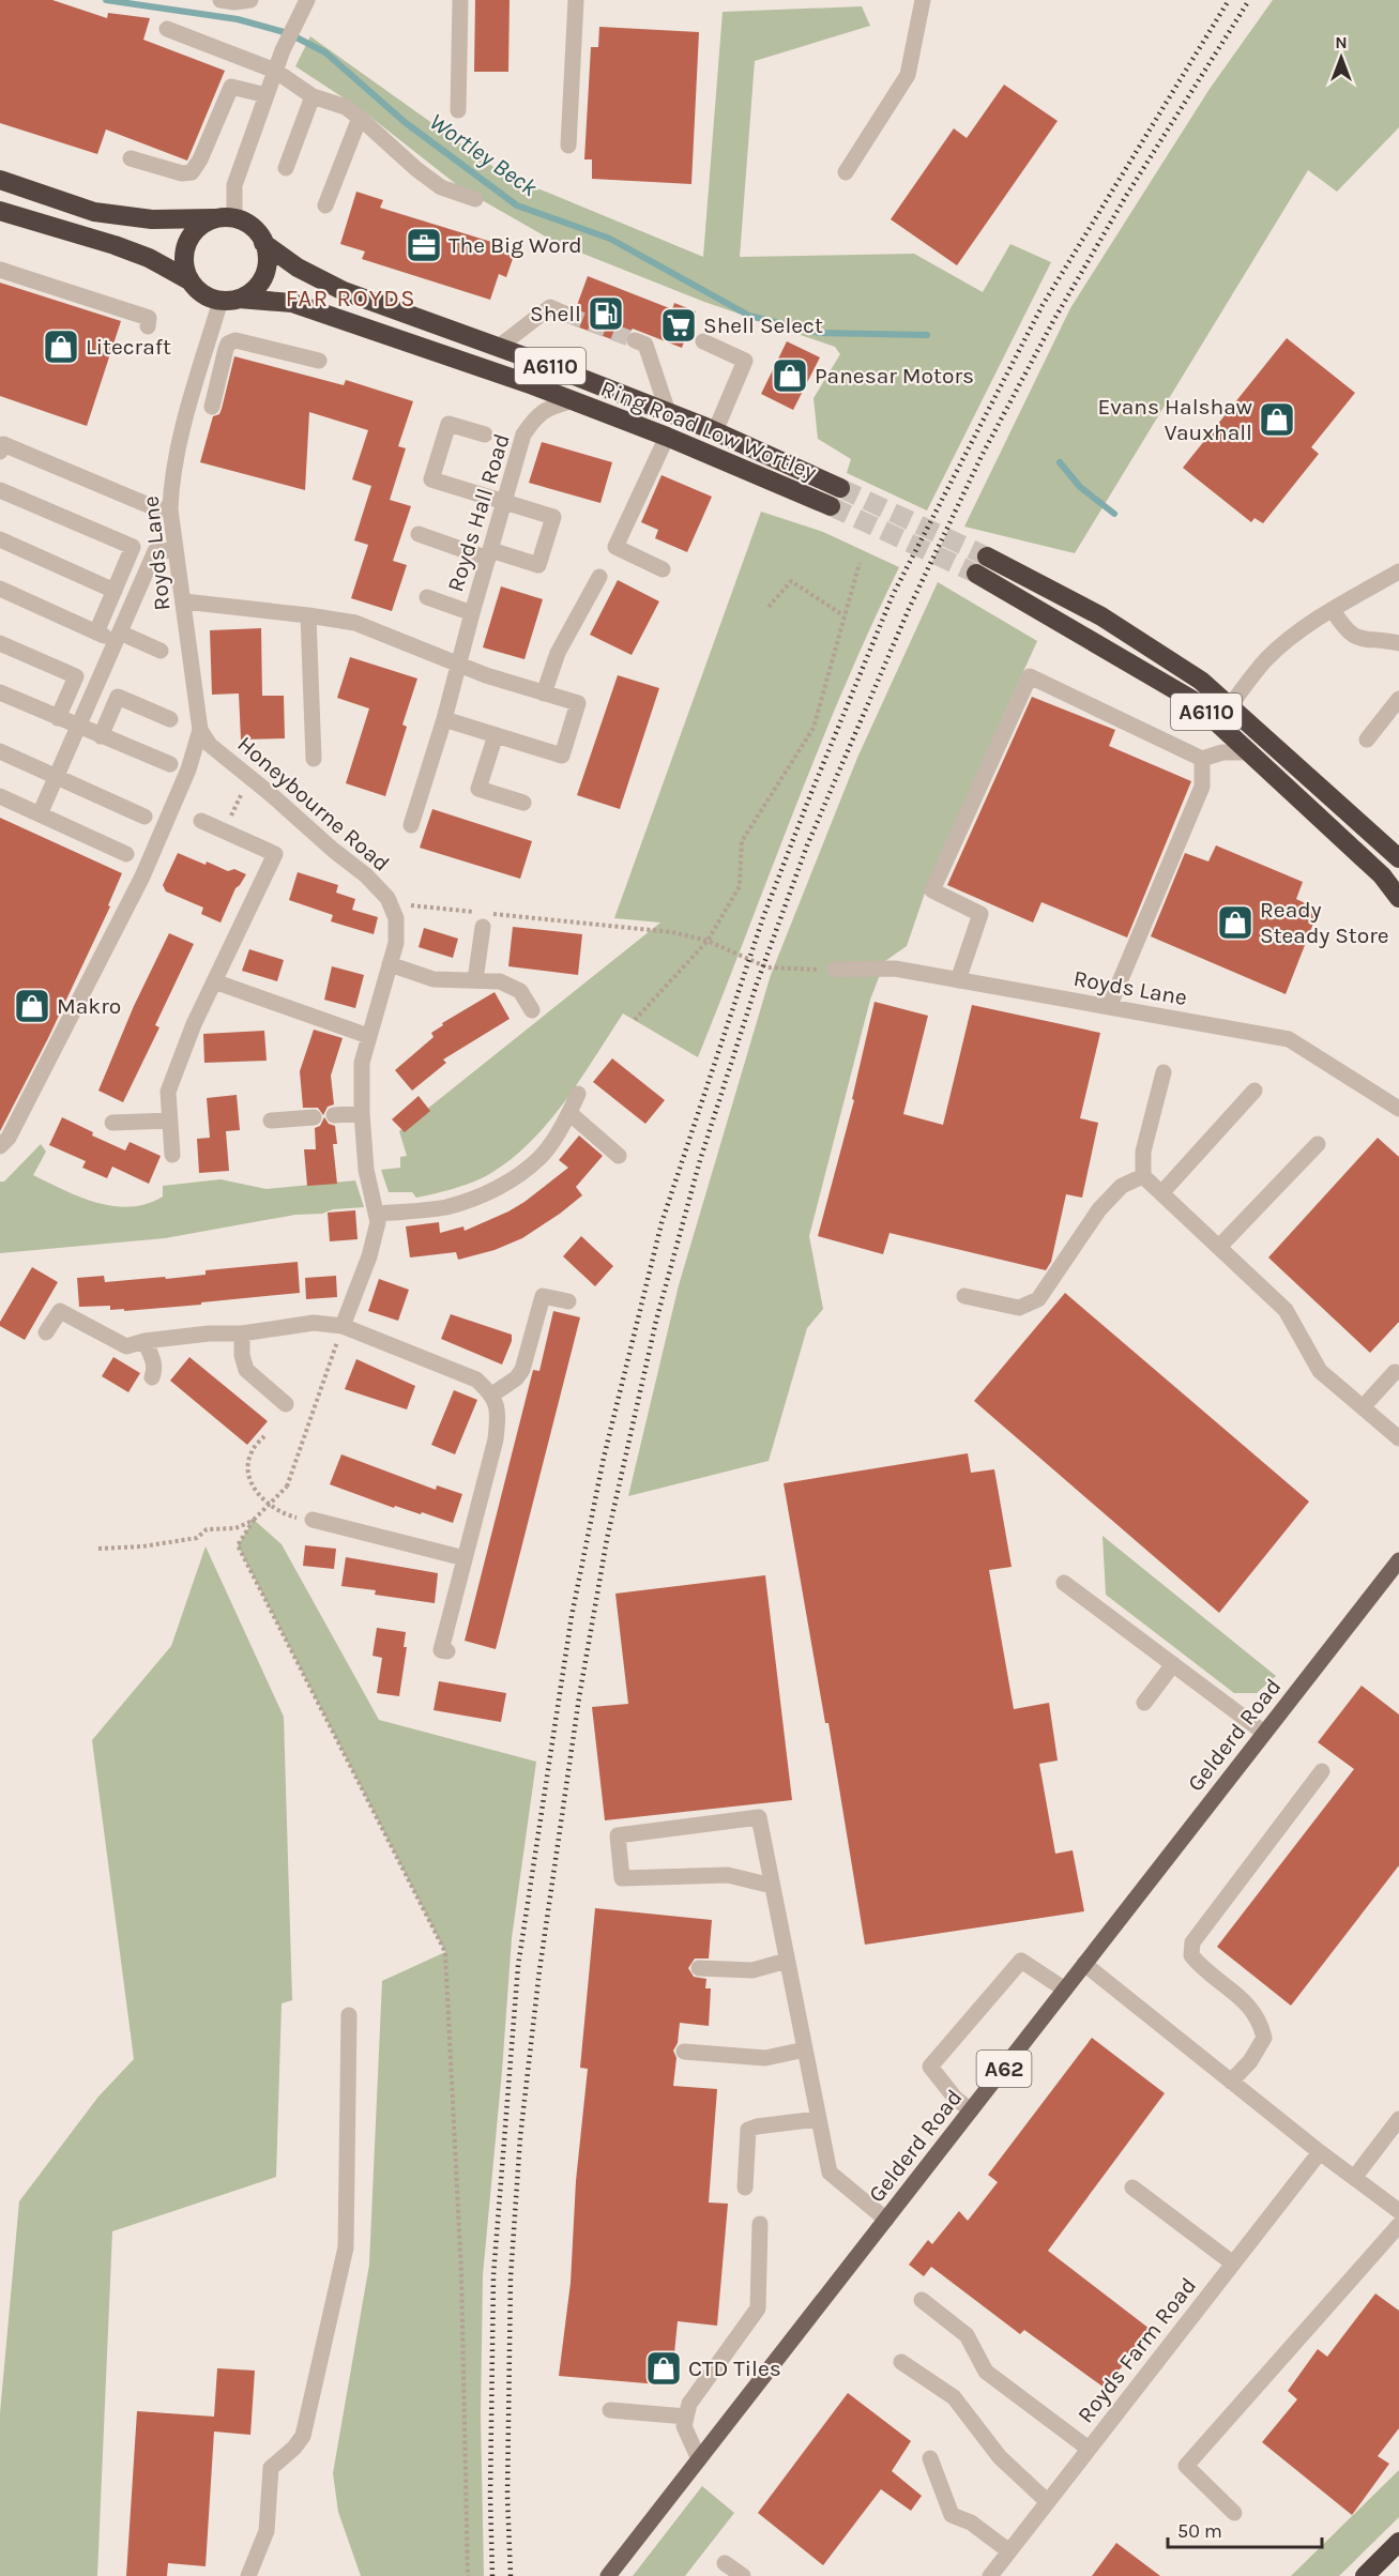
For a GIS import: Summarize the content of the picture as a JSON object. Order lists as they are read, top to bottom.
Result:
{
  "streets": {
    "highway": ["A6110", "Ring Road Low Wortley"],
    "main road": ["Gelderd Road", "A62"],
    "street": [
      "Royds Hall Road",
      "Royds Lane",
      "Honeybourne Road",
      "Royds Farm Road"
    ]
  },
  "crossings": [
    ["A6110", "Ring Road Low Wortley"],
    ["A6110", "Royds Lane"],
    ["Ring Road Low Wortley", "Royds Hall Road"],
    ["Ring Road Low Wortley", "Royds Lane"],
    ["Royds Lane", "Honeybourne Road"]
  ],
  "districts": ["FAR ROYDS"],
  "water": ["Wortley Beck"],
  "places": {
    "office": ["The Big Word"],
    "fuel station": ["Shell"],
    "supermarket": ["Shell Select"],
    "shop": [
      "Litecraft",
      "Panesar Motors",
      "Evans Halshaw Vauxhall",
      "Ready Steady Store",
      "Makro",
      "CTD Tiles"
    ]
  },
  "scale_bar": "50 m",
  "north": "top"
}
